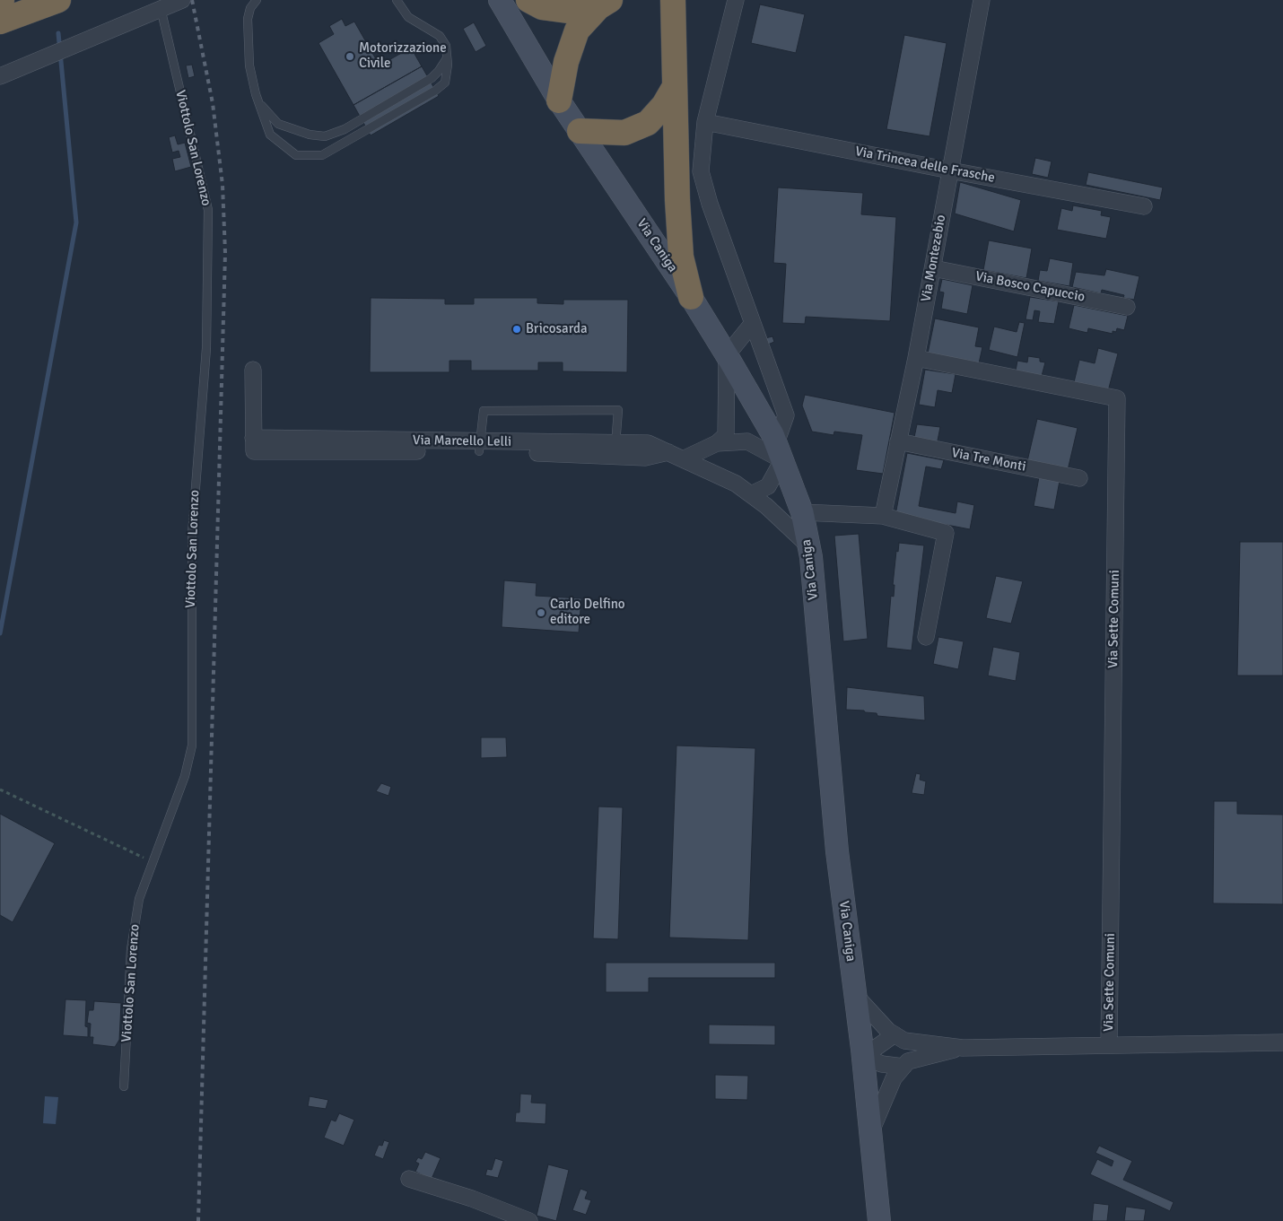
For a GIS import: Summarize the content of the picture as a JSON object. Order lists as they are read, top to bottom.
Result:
{
  "streets": {
    "street": [
      "Via Trincea delle Frasche",
      "Via Caniga",
      "Via Montezebio",
      "Via Bosco Capuccio",
      "Via Marcello Lelli",
      "Via Tre Monti",
      "Via Sette Comuni"
    ],
    "lane": ["Viottolo San Lorenzo"]
  },
  "crossings": [
    ["Via Trincea delle Frasche", "Via Montezebio"],
    ["Via Caniga", "Via Marcello Lelli"],
    ["Via Caniga", "Via Sette Comuni"],
    ["Via Montezebio", "Via Bosco Capuccio"],
    ["Via Montezebio", "Via Tre Monti"],
    ["Via Montezebio", "Via Sette Comuni"]
  ],
  "places": ["Motorizzazione Civile", "Bricosarda", "Carlo Delfino editore"]
}
